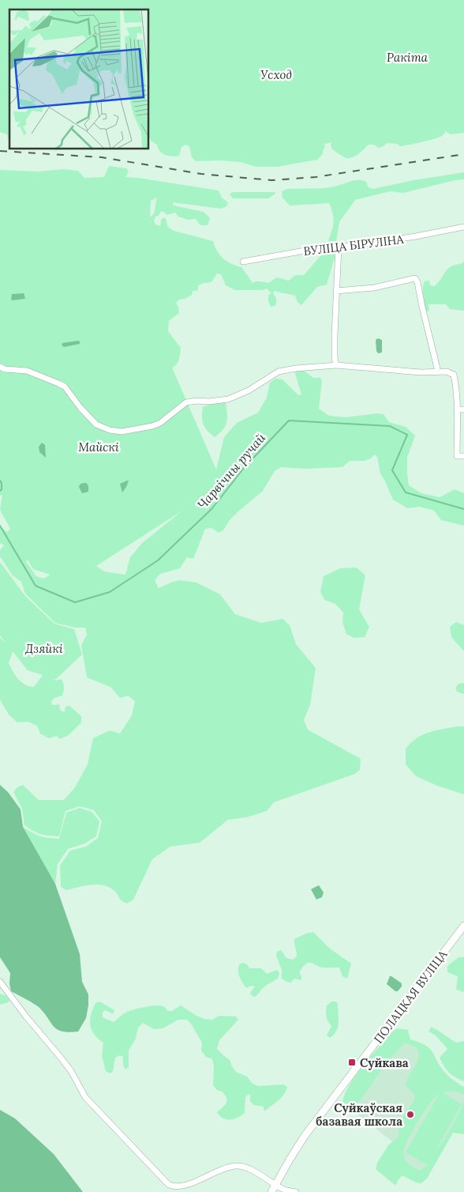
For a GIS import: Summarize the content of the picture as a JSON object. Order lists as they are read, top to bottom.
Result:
{
  "streets": {
    "main road": ["ПОЛАЦКАЯ ВУЛІЦА"],
    "street": ["ВУЛІЦА БІРУЛІНА"]
  },
  "water": ["Чарвічны ручай"],
  "parks": [
    "Ракіта",
    "Усход",
    "Майскі",
    "Дзяйкі"
  ],
  "places": {
    "transit": ["Суйкава"],
    "other": ["Суйкаўская базавая школа"]
  }
}
